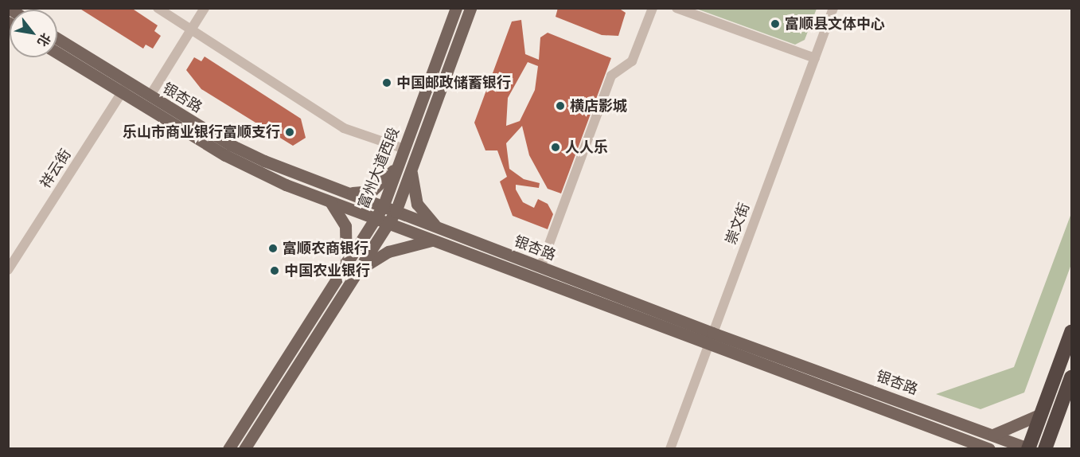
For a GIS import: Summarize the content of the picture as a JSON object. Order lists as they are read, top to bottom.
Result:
{
  "streets": {
    "main road": ["银杏路", "富州大道西段"],
    "street": ["祥云街", "崇文街"]
  },
  "crossings": [
    ["银杏路", "富州大道西段"],
    ["银杏路", "祥云街"],
    ["银杏路", "崇文街"]
  ],
  "places": [
    "富顺县文体中心",
    "中国邮政储蓄银行",
    "横店影城",
    "乐山市商业银行富顺支行",
    "人人乐",
    "富顺农商银行",
    "中国农业银行"
  ],
  "north": "bottom right"
}
